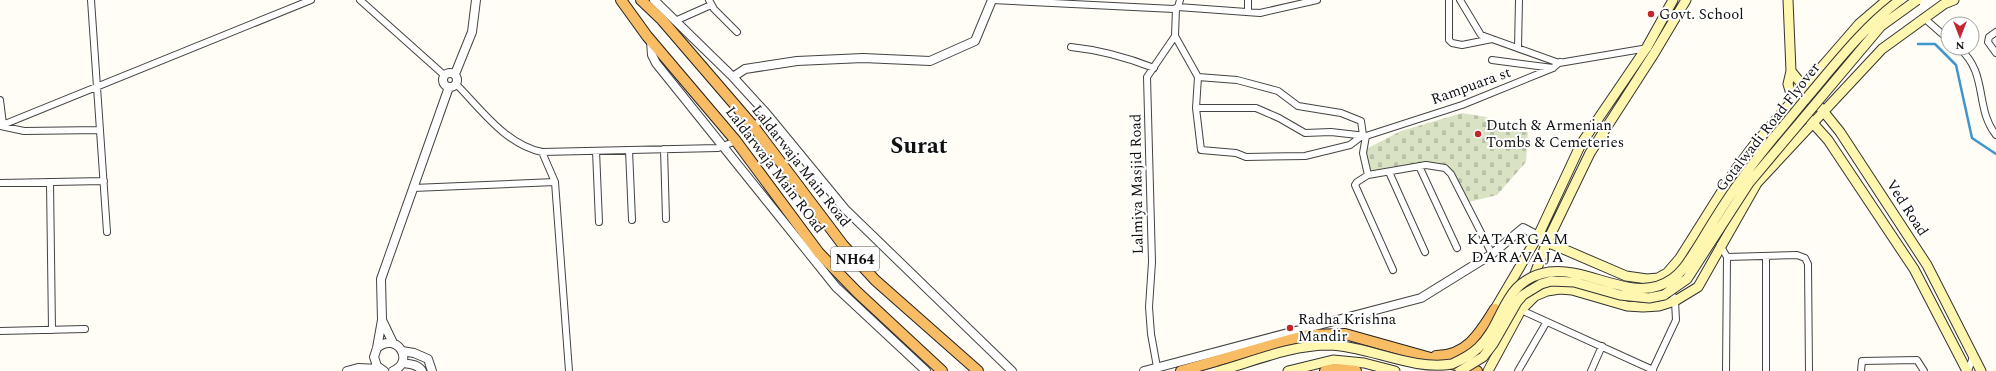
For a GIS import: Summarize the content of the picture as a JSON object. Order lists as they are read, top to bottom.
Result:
{
  "streets": {
    "highway": ["Laldarwaja Main Road", "Laldarwaja Main ROad", "NH64"],
    "main road": ["Gotalwadi Road Flyover", "Ved Road"],
    "street": ["Rampuara st", "Lalmiya Masjid Road"]
  },
  "crossings": [
    ["Laldarwaja Main Road", "NH64"],
    ["Laldarwaja Main ROad", "NH64"]
  ],
  "districts": ["Surat", "KATARGAM DARAVAJA"],
  "places": ["Govt. School", "Dutch & Armenian Tombs & Cemeteries", "Radha Krishna Mandir"],
  "north": "bottom"
}
